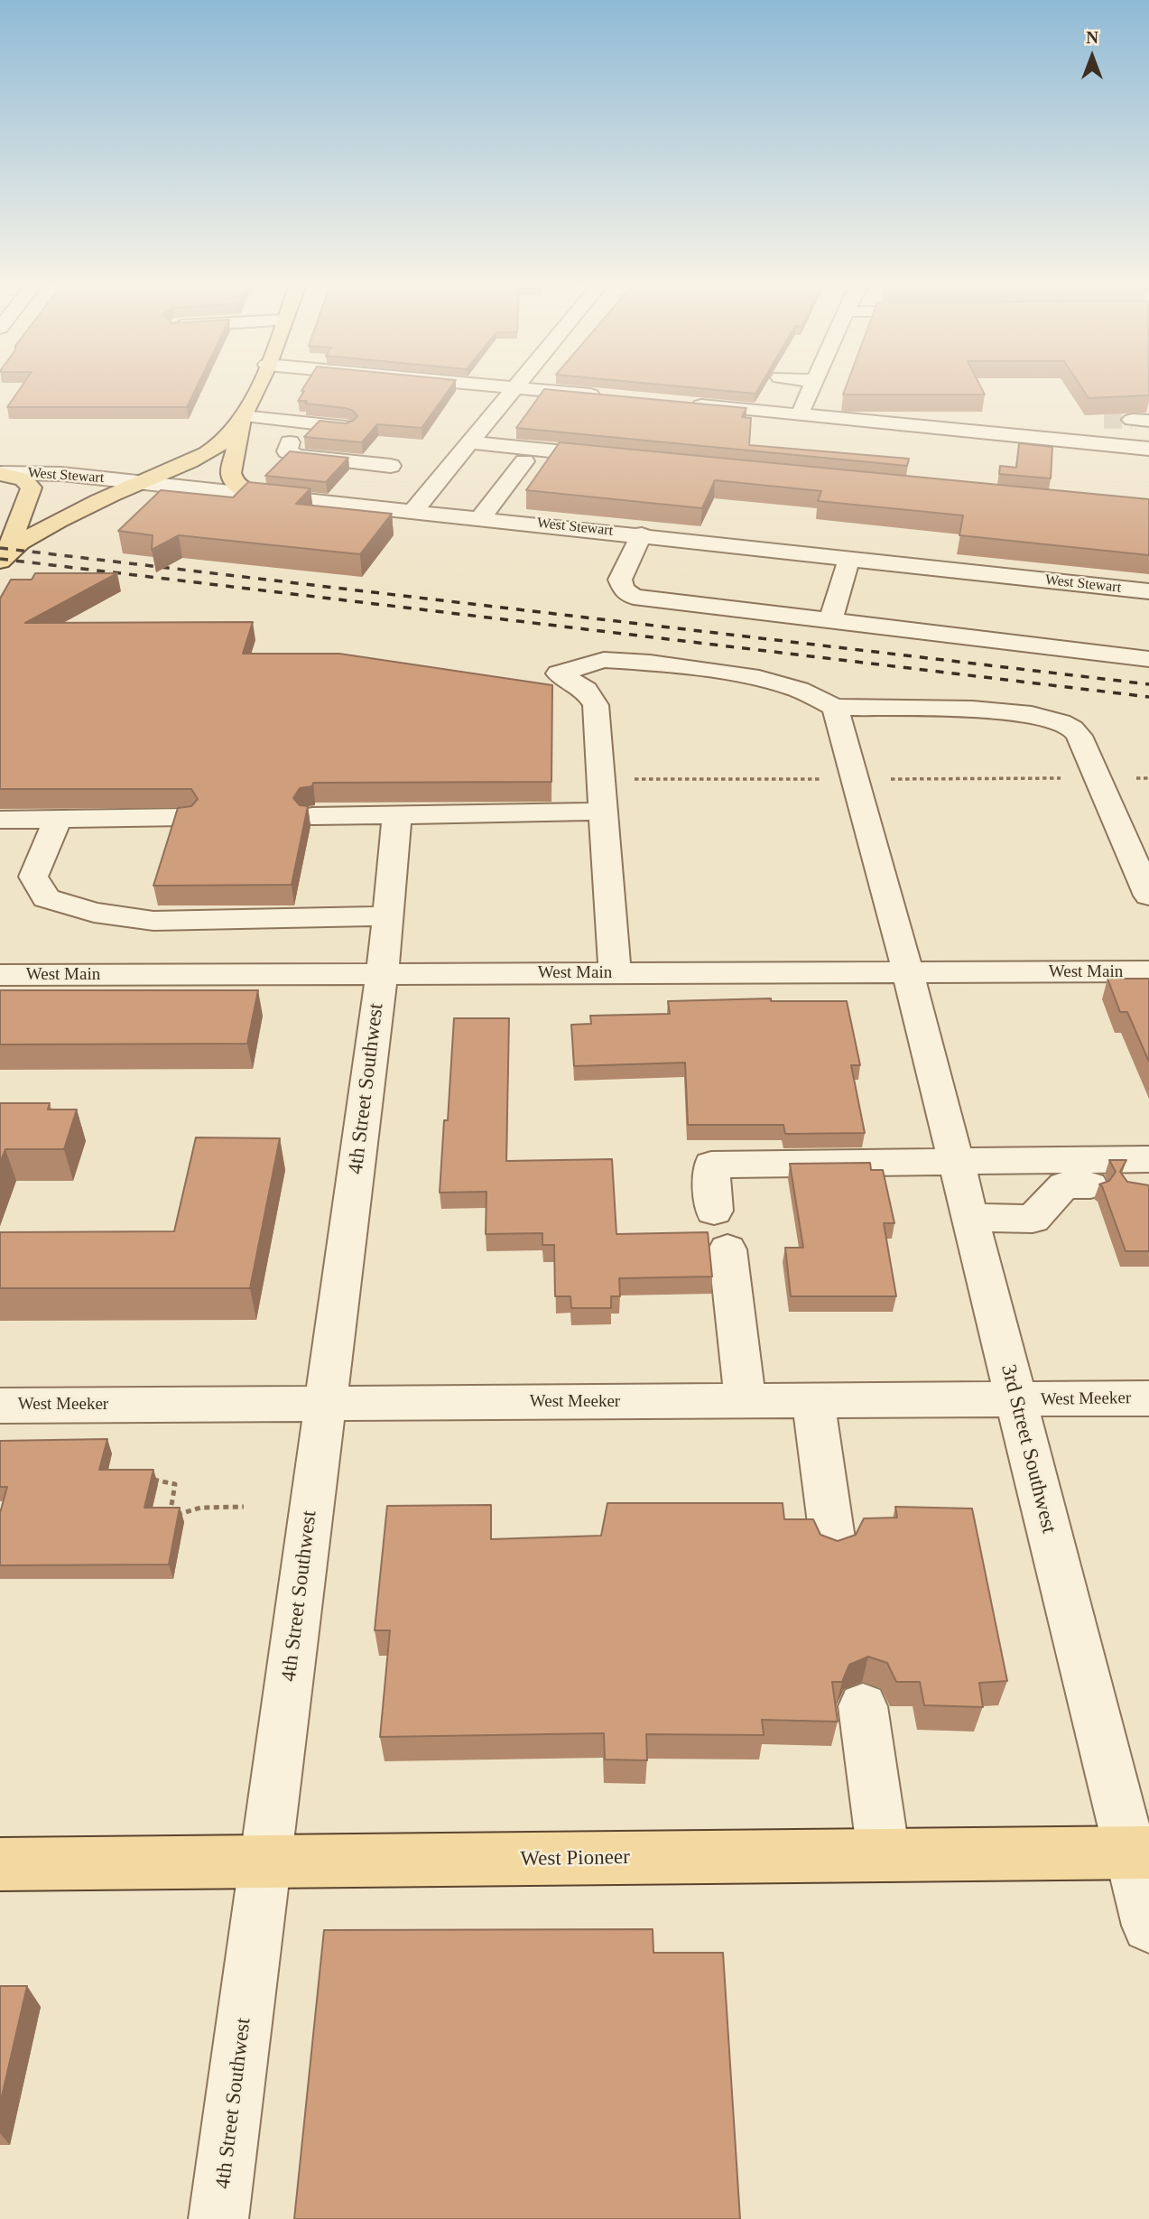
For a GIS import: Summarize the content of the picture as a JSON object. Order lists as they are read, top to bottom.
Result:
{
  "streets": {
    "main road": ["West Pioneer"],
    "street": [
      "West Stewart",
      "West Main",
      "4th Street Southwest",
      "West Meeker",
      "3rd Street Southwest"
    ]
  },
  "crossings": [
    ["West Main", "4th Street Southwest"],
    ["West Main", "3rd Street Southwest"],
    ["4th Street Southwest", "West Meeker"],
    ["4th Street Southwest", "West Pioneer"],
    ["West Meeker", "3rd Street Southwest"],
    ["3rd Street Southwest", "West Pioneer"]
  ],
  "north": "top"
}
